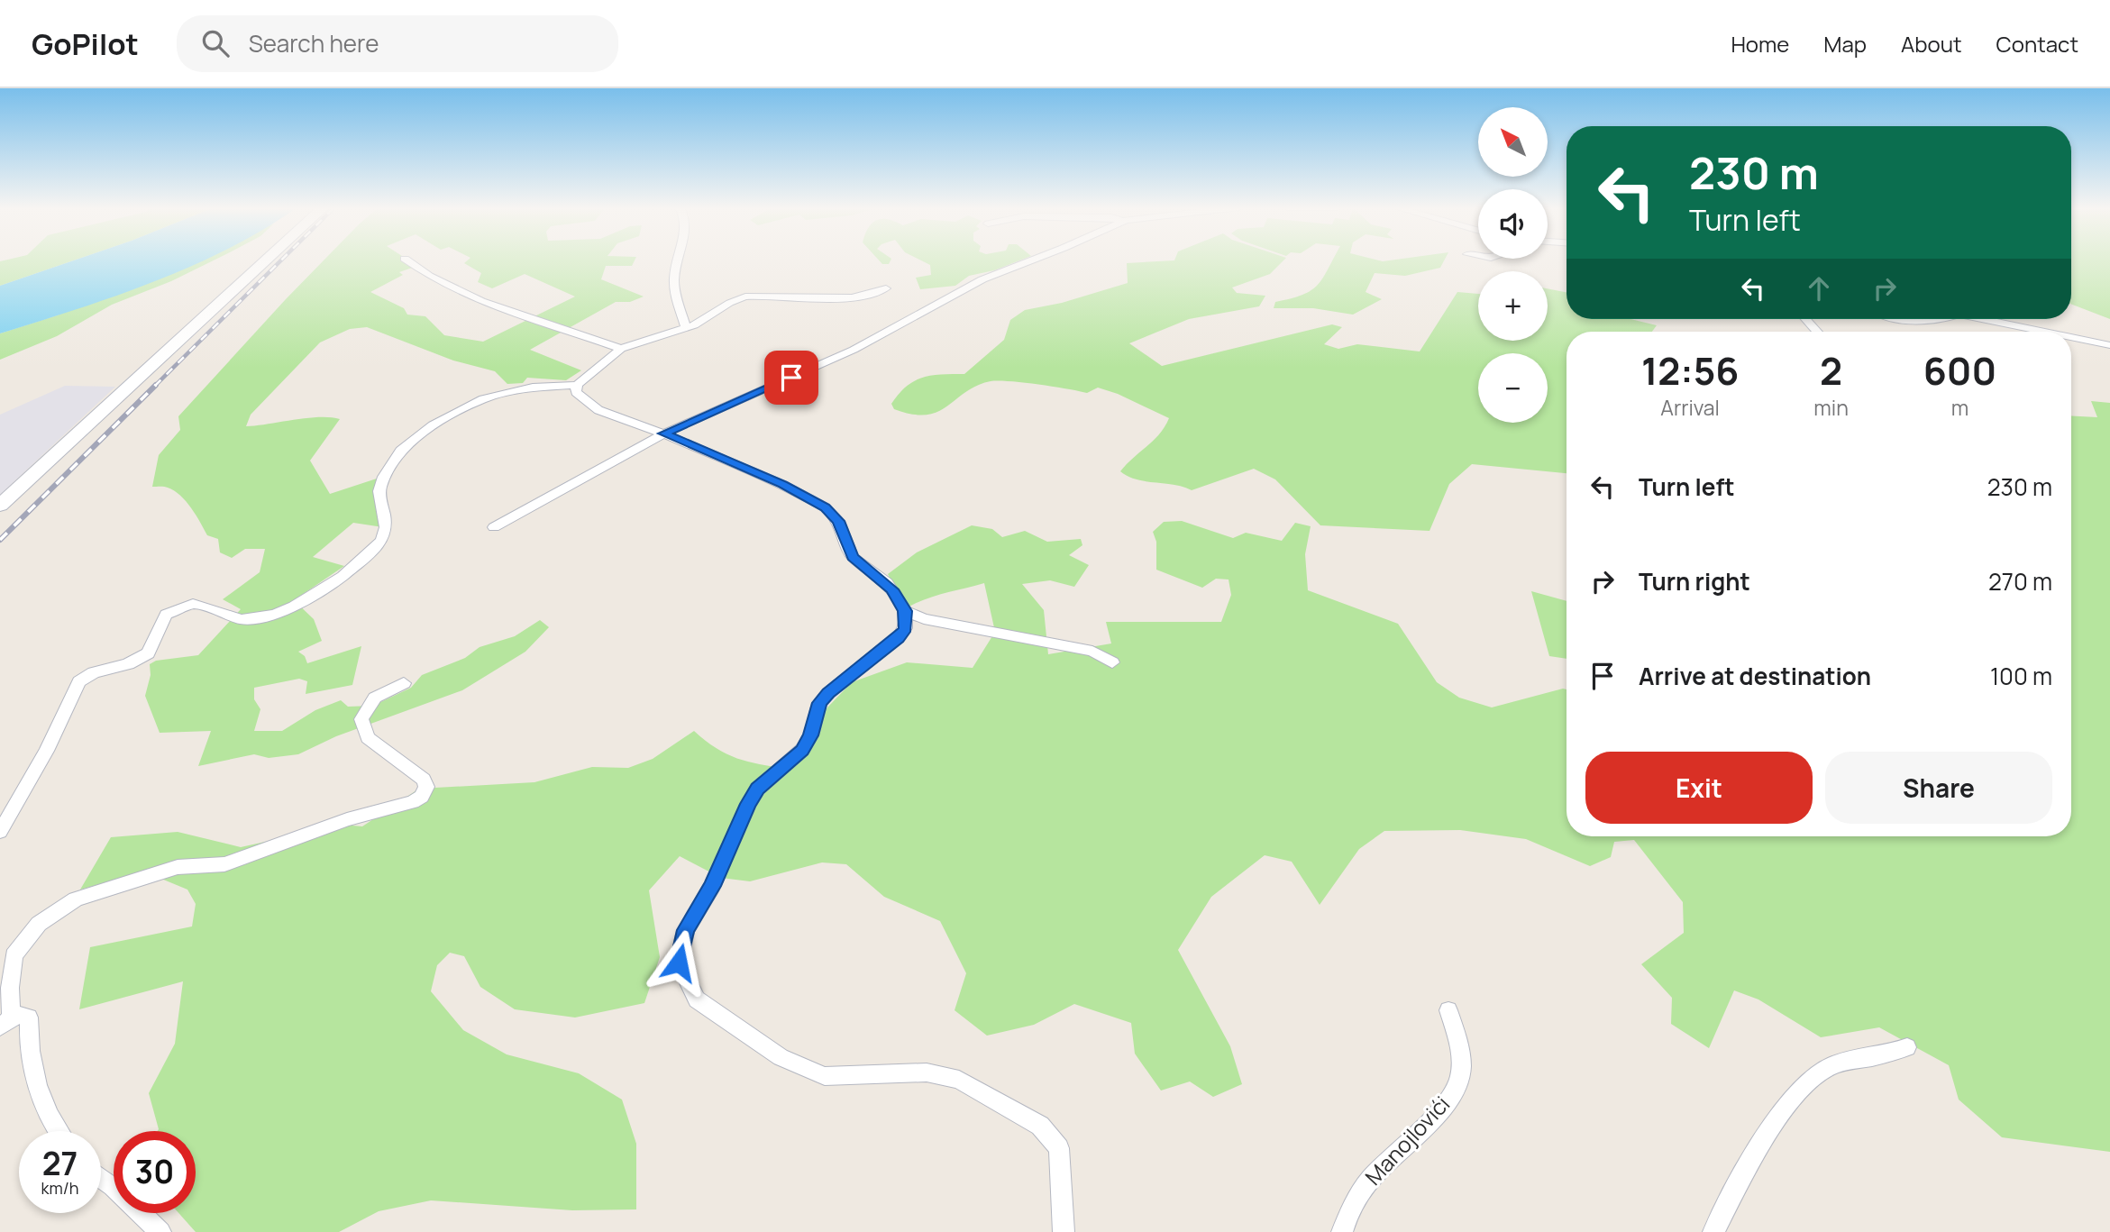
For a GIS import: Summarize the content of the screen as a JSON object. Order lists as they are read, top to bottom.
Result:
{
  "streets": {
    "street": ["Manojlovići"]
  },
  "north": "top left",
  "page": {
    "header": "GoPilot",
    "search": "Search here",
    "nav": [
      "Home",
      "Map",
      "About",
      "Contact"
    ],
    "map_buttons": ["+", "−"],
    "turn": ["230 m", "Turn left"],
    "eta": [
      "12:56",
      "Arrival",
      "2",
      "min",
      "600",
      "m"
    ],
    "list": [
      {
        "name": "Turn left",
        "value": "230 m"
      },
      {
        "name": "Turn right",
        "value": "270 m"
      },
      {
        "name": "Arrive at destination",
        "value": "100 m"
      }
    ],
    "buttons": ["Exit", "Share"],
    "speed": "27 km/h",
    "limit": "30"
  }
}
